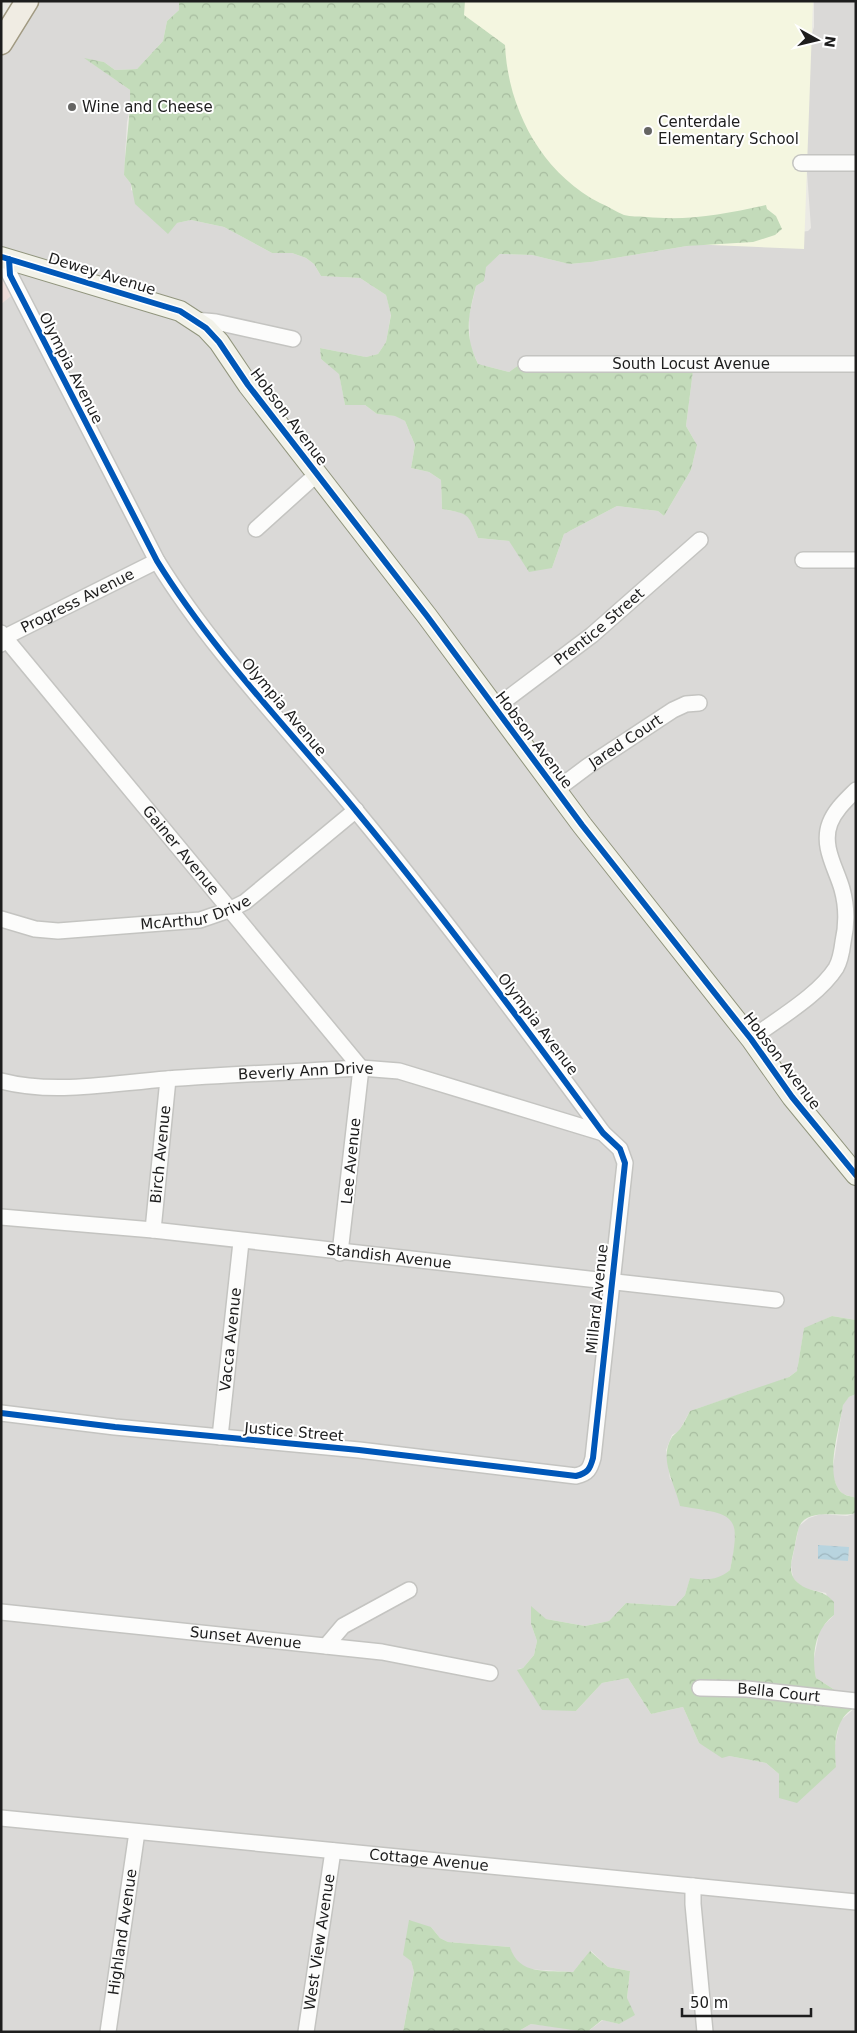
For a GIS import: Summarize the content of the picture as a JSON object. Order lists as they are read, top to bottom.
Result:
{
  "streets": {
    "street": [
      "Dewey Avenue",
      "South Locust Avenue",
      "Olympia Avenue",
      "Hobson Avenue",
      "Progress Avenue",
      "Prentice Street",
      "Jared Court",
      "Gainer Avenue",
      "McArthur Drive",
      "Beverly Ann Drive",
      "Birch Avenue",
      "Lee Avenue",
      "Standish Avenue",
      "Millard Avenue",
      "Vacca Avenue",
      "Justice Street",
      "Sunset Avenue",
      "Bella Court",
      "Cottage Avenue",
      "Highland Avenue",
      "West View Avenue"
    ]
  },
  "crossings": [
    ["Dewey Avenue", "Olympia Avenue"],
    ["Dewey Avenue", "Hobson Avenue"],
    ["Olympia Avenue", "Progress Avenue"],
    ["Olympia Avenue", "McArthur Drive"],
    ["Olympia Avenue", "Beverly Ann Drive"],
    ["Olympia Avenue", "Millard Avenue"],
    ["Hobson Avenue", "Prentice Street"],
    ["Hobson Avenue", "Jared Court"],
    ["Progress Avenue", "Gainer Avenue"],
    ["Gainer Avenue", "McArthur Drive"],
    ["Gainer Avenue", "Beverly Ann Drive"],
    ["Gainer Avenue", "Lee Avenue"],
    ["Beverly Ann Drive", "Birch Avenue"],
    ["Beverly Ann Drive", "Lee Avenue"],
    ["Beverly Ann Drive", "Millard Avenue"],
    ["Birch Avenue", "Standish Avenue"],
    ["Lee Avenue", "Standish Avenue"],
    ["Standish Avenue", "Millard Avenue"],
    ["Standish Avenue", "Vacca Avenue"],
    ["Millard Avenue", "Justice Street"],
    ["Vacca Avenue", "Justice Street"],
    ["Cottage Avenue", "Highland Avenue"],
    ["Cottage Avenue", "West View Avenue"]
  ],
  "places": ["Wine and Cheese", "Centerdale Elementary School"],
  "scale_bar": "50 m",
  "north": "right"
}
